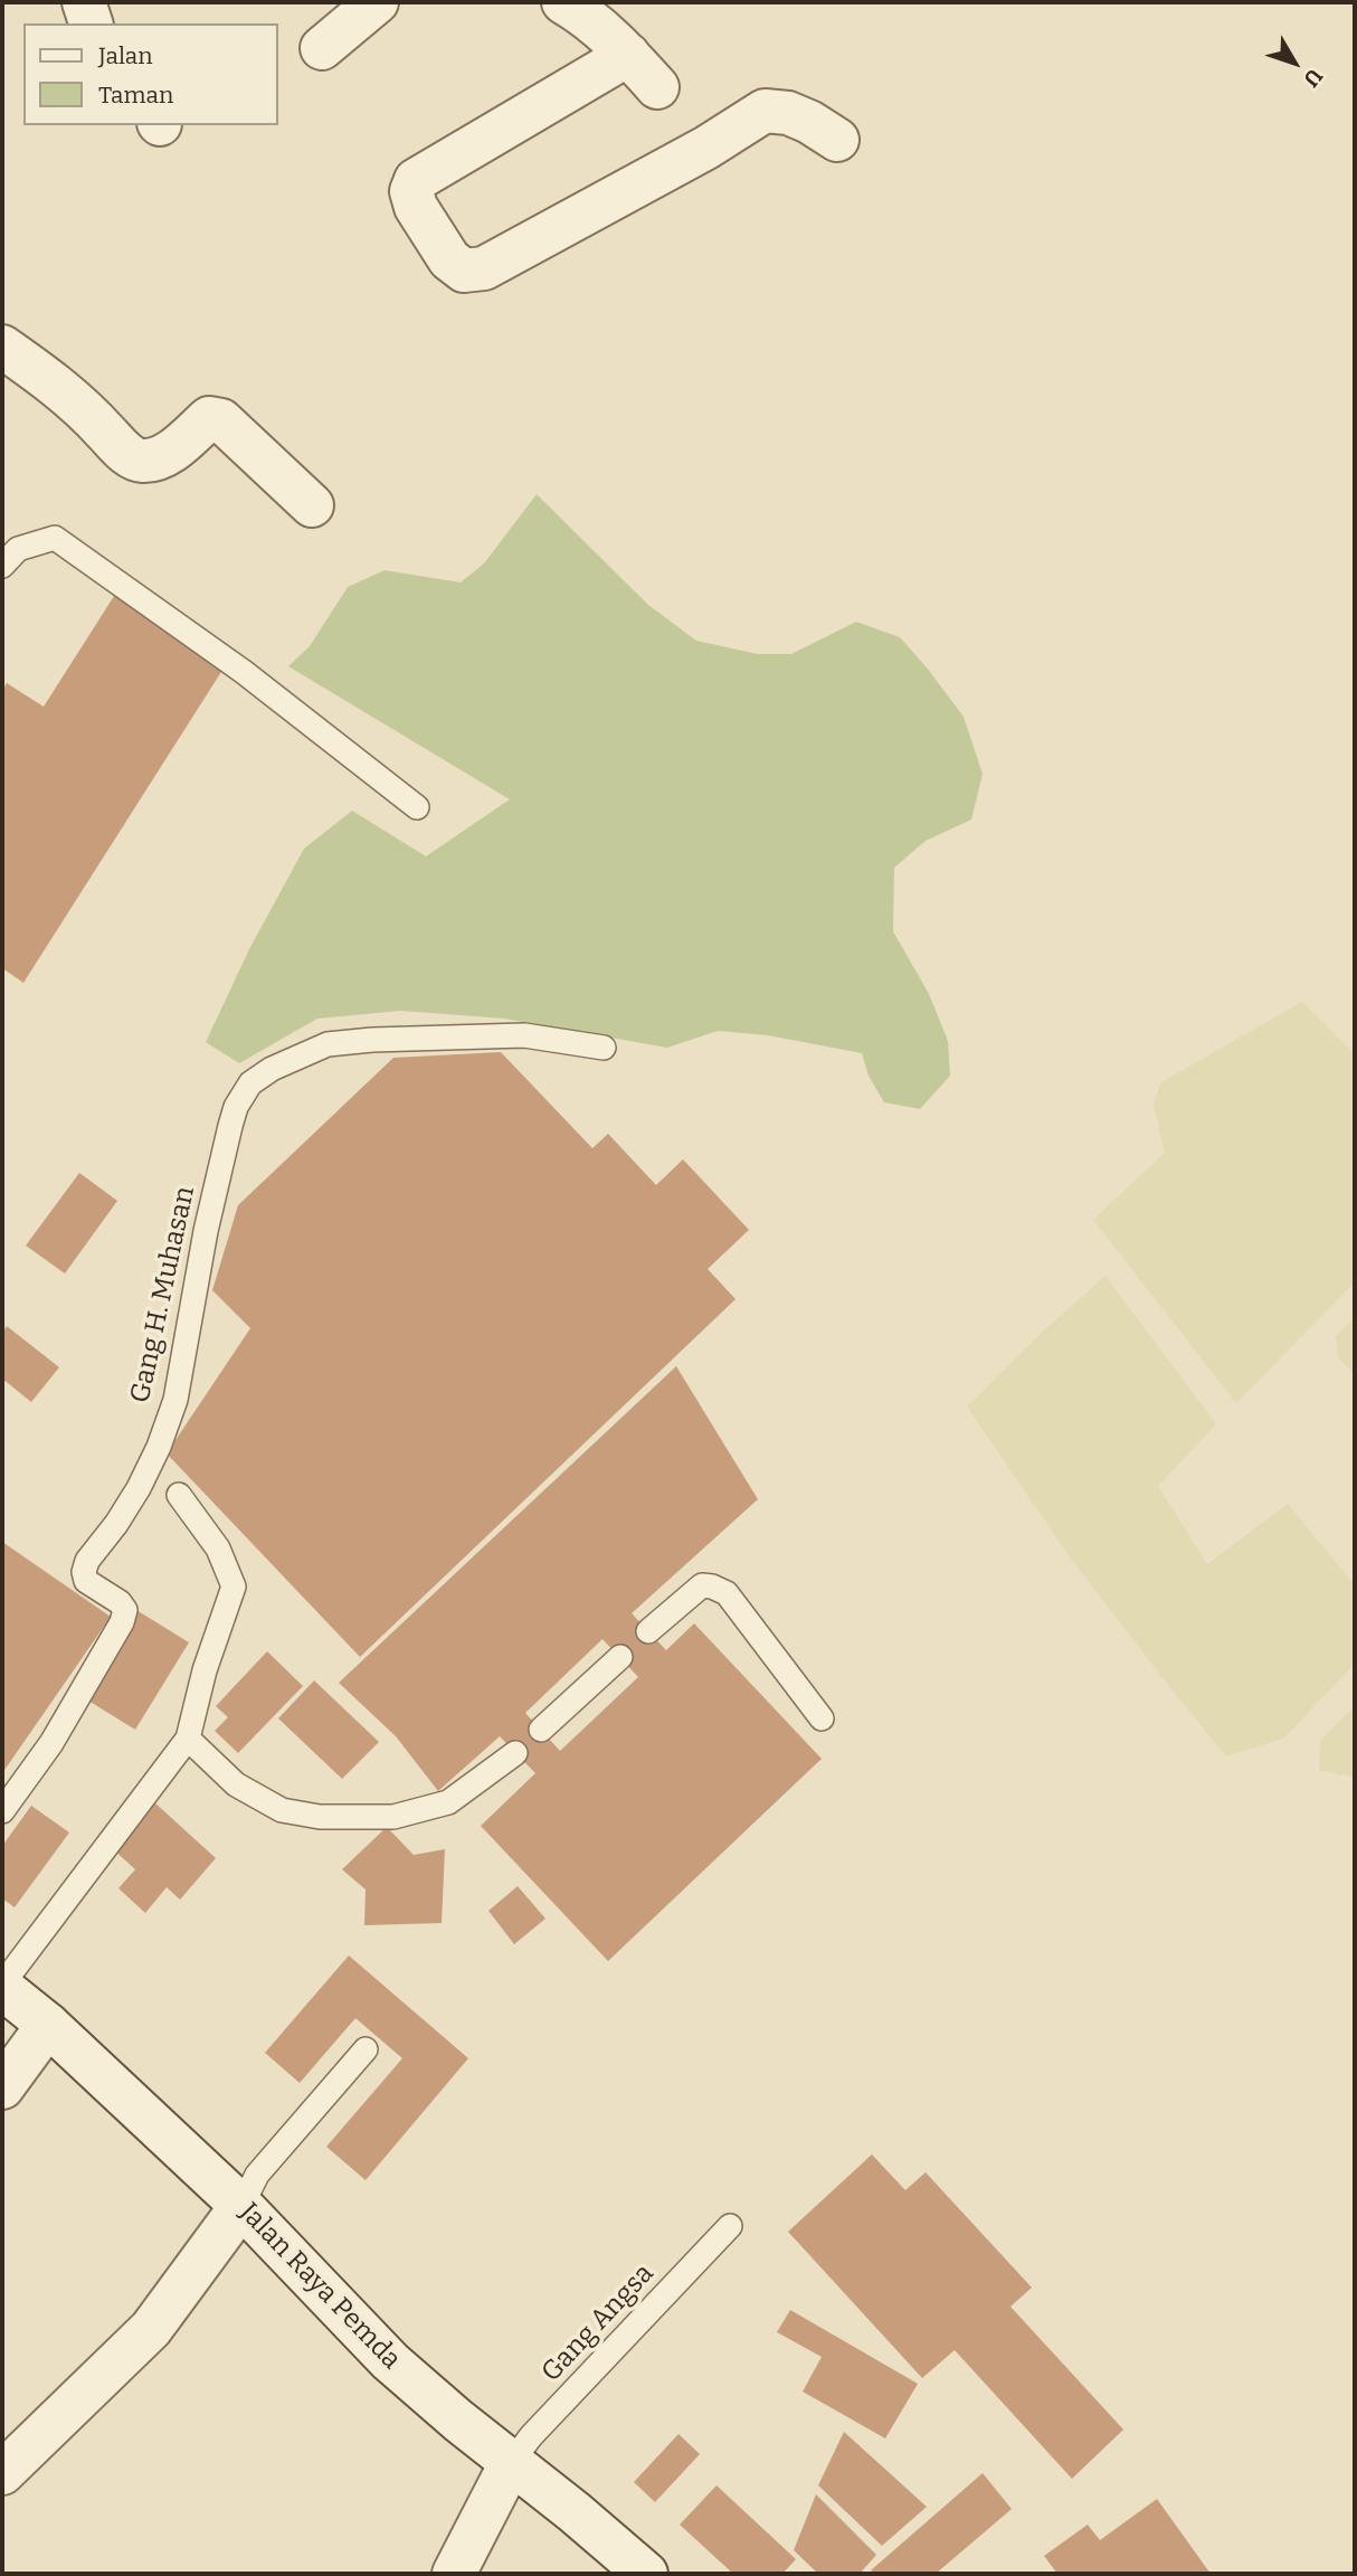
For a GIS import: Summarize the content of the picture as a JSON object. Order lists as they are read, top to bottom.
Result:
{
  "streets": {
    "street": ["Jalan Raya Pemda"],
    "lane": ["Gang H. Muhasan", "Gang Angsa"]
  },
  "crossings": [
    ["Jalan Raya Pemda", "Gang Angsa"]
  ],
  "legend": ["Jalan", "Taman"],
  "north": "bottom right"
}
